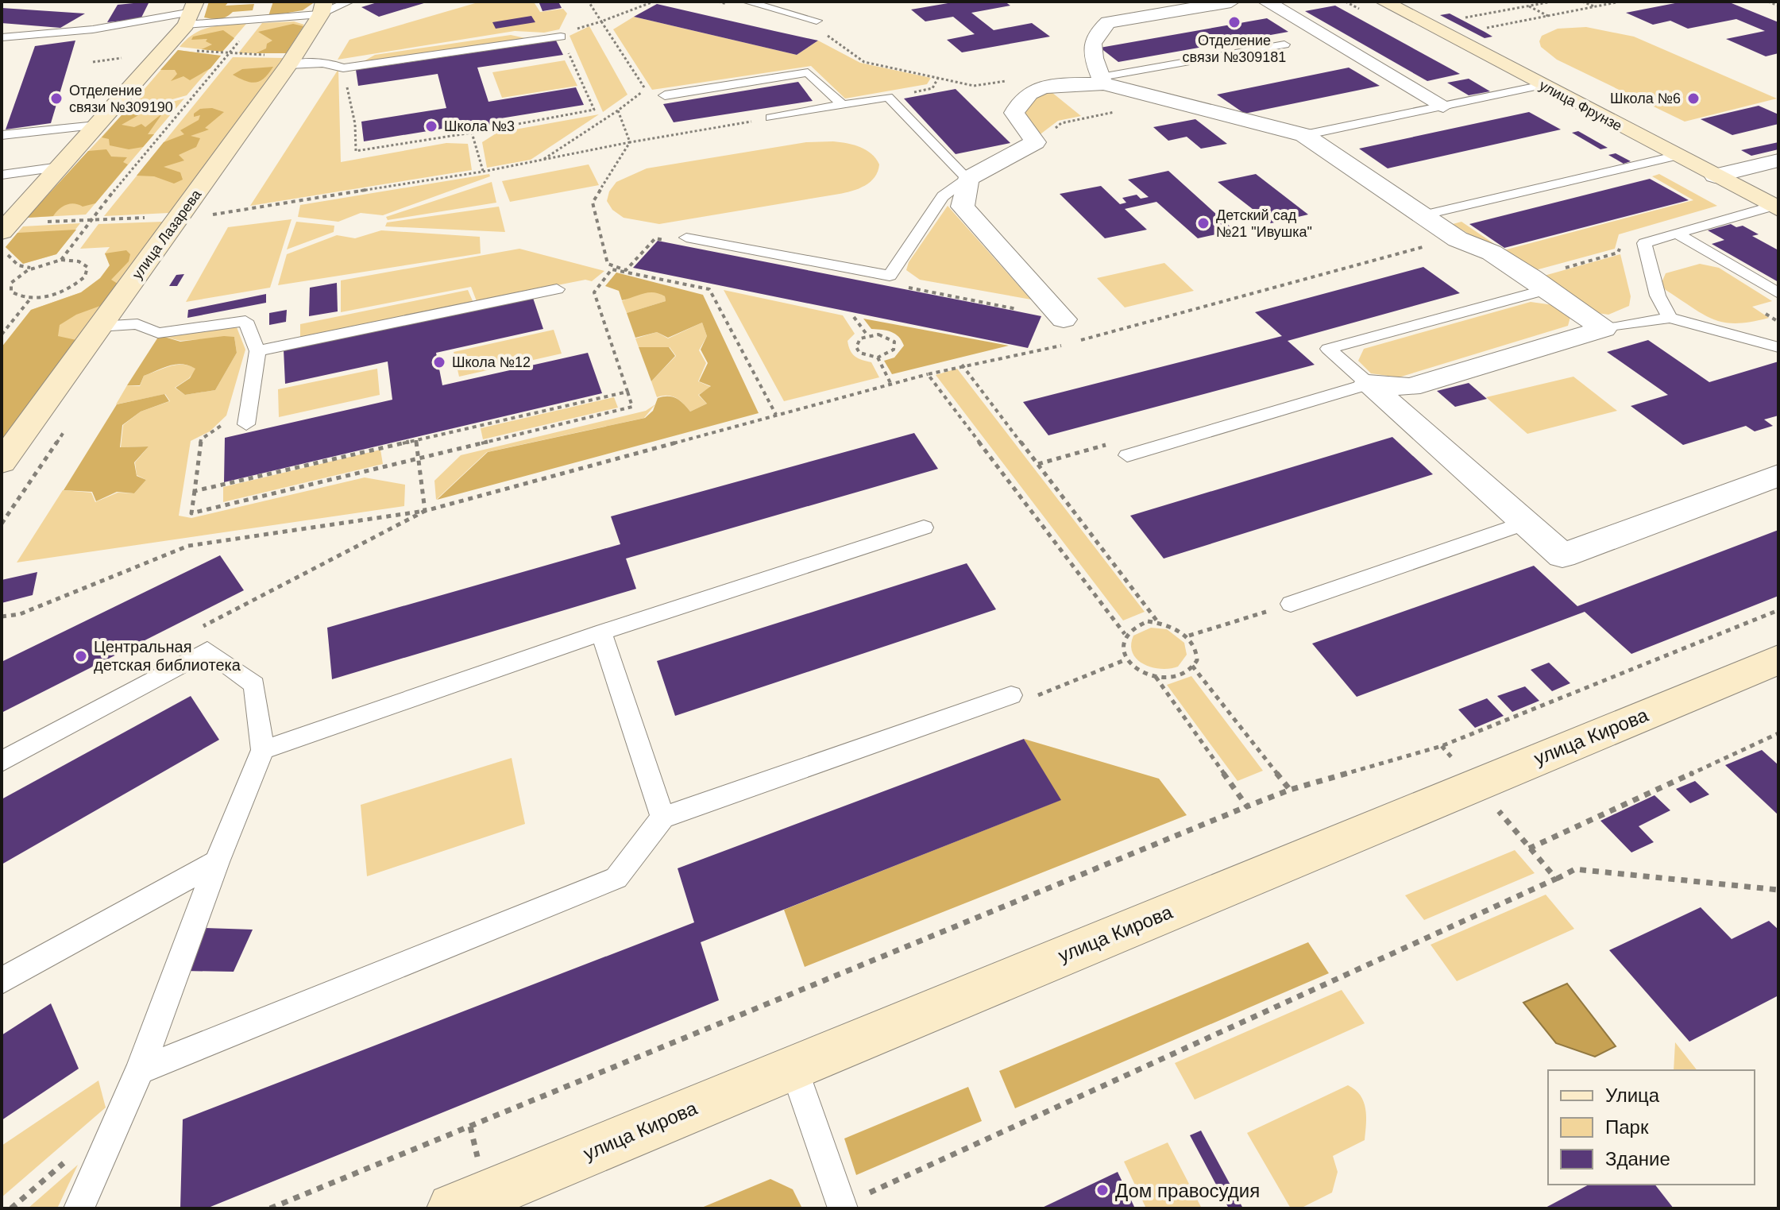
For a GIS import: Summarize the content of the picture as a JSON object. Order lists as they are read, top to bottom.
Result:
{
  "streets": {
    "main road": ["улица Фрунзе", "улица Лазарева", "улица Кирова"]
  },
  "places": [
    "Отделение связи №309181",
    "Отделение связи №309190",
    "Школа №6",
    "Школа №3",
    "Детский сад №21 \"Ивушка\"",
    "Школа №12",
    "Центральная детская библиотека",
    "Дом правосудия"
  ],
  "legend": ["Улица", "Парк", "Здание"]
}
